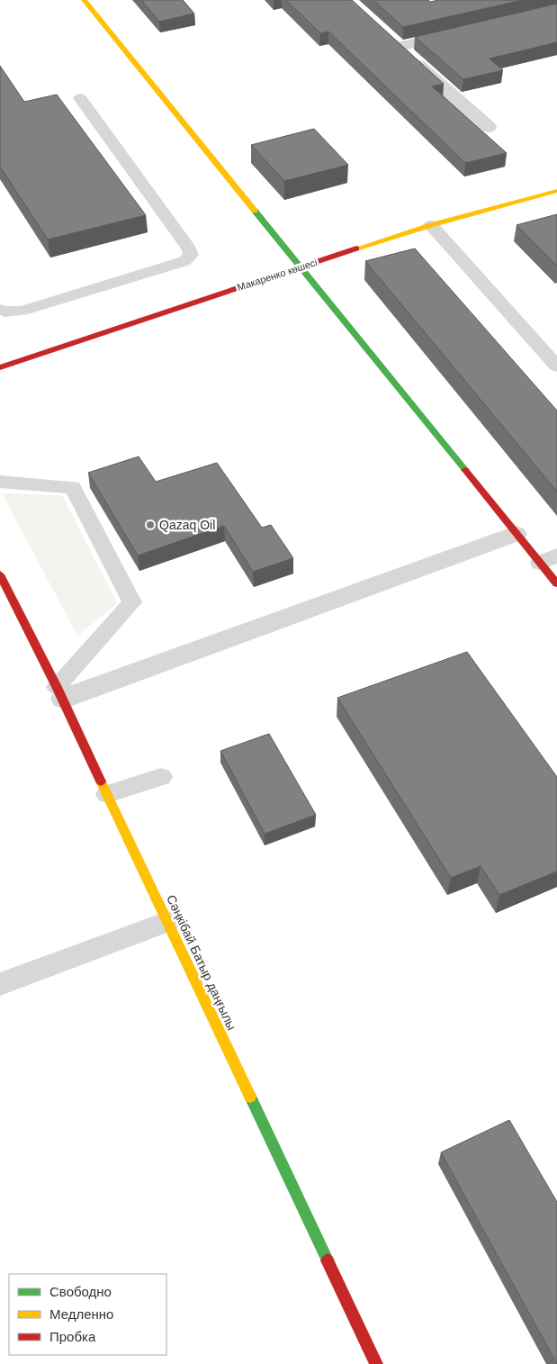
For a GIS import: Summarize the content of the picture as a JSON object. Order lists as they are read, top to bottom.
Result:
{
  "streets": {
    "street": ["Макаренко көшесі", "Сәңкібай Батыр даңғылы"]
  },
  "places": ["Qazaq Oil"],
  "legend": ["Свободно", "Медленно", "Пробка"]
}
